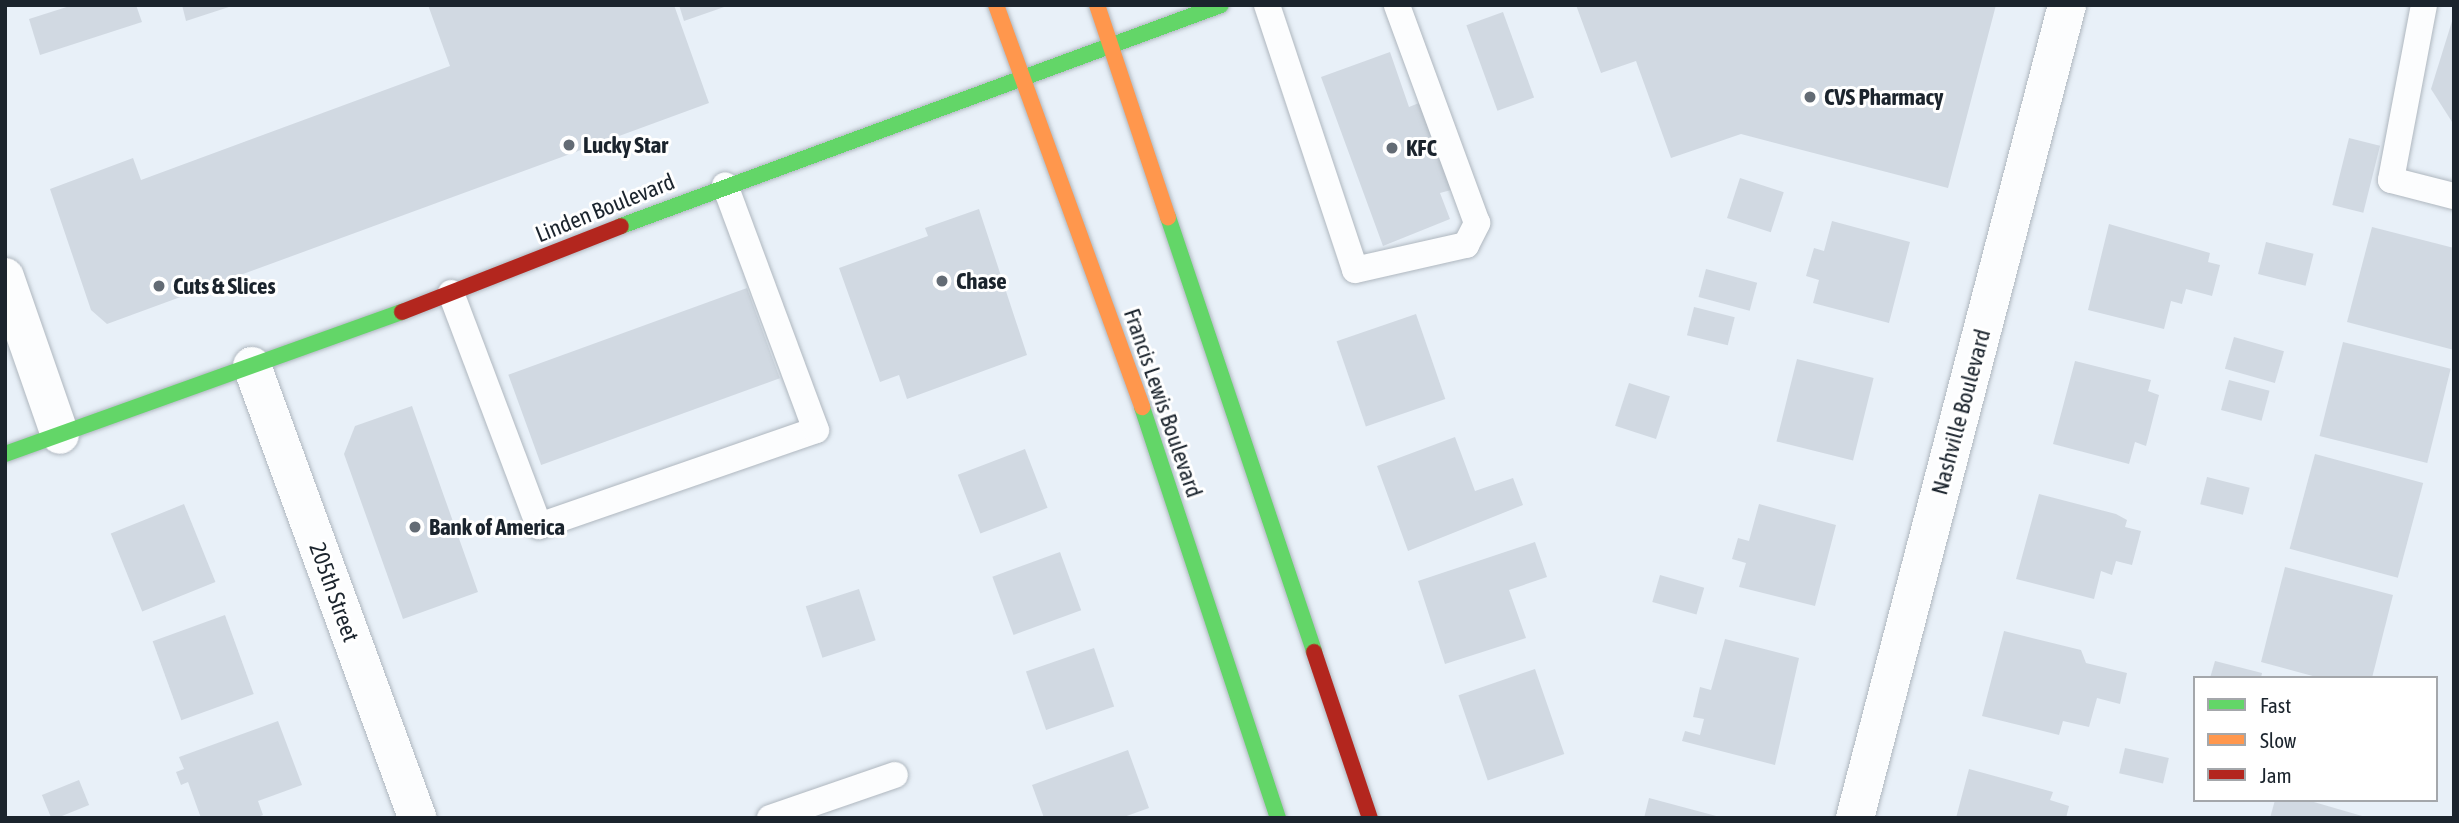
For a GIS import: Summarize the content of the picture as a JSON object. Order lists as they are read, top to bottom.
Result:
{
  "streets": {
    "main road": ["Linden Boulevard", "Francis Lewis Boulevard"],
    "street": ["Nashville Boulevard", "205th Street"]
  },
  "crossings": [
    ["Linden Boulevard", "Francis Lewis Boulevard"],
    ["Linden Boulevard", "205th Street"]
  ],
  "places": [
    "CVS Pharmacy",
    "Lucky Star",
    "KFC",
    "Chase",
    "Cuts & Slices",
    "Bank of America"
  ],
  "legend": ["Fast", "Slow", "Jam"]
}
